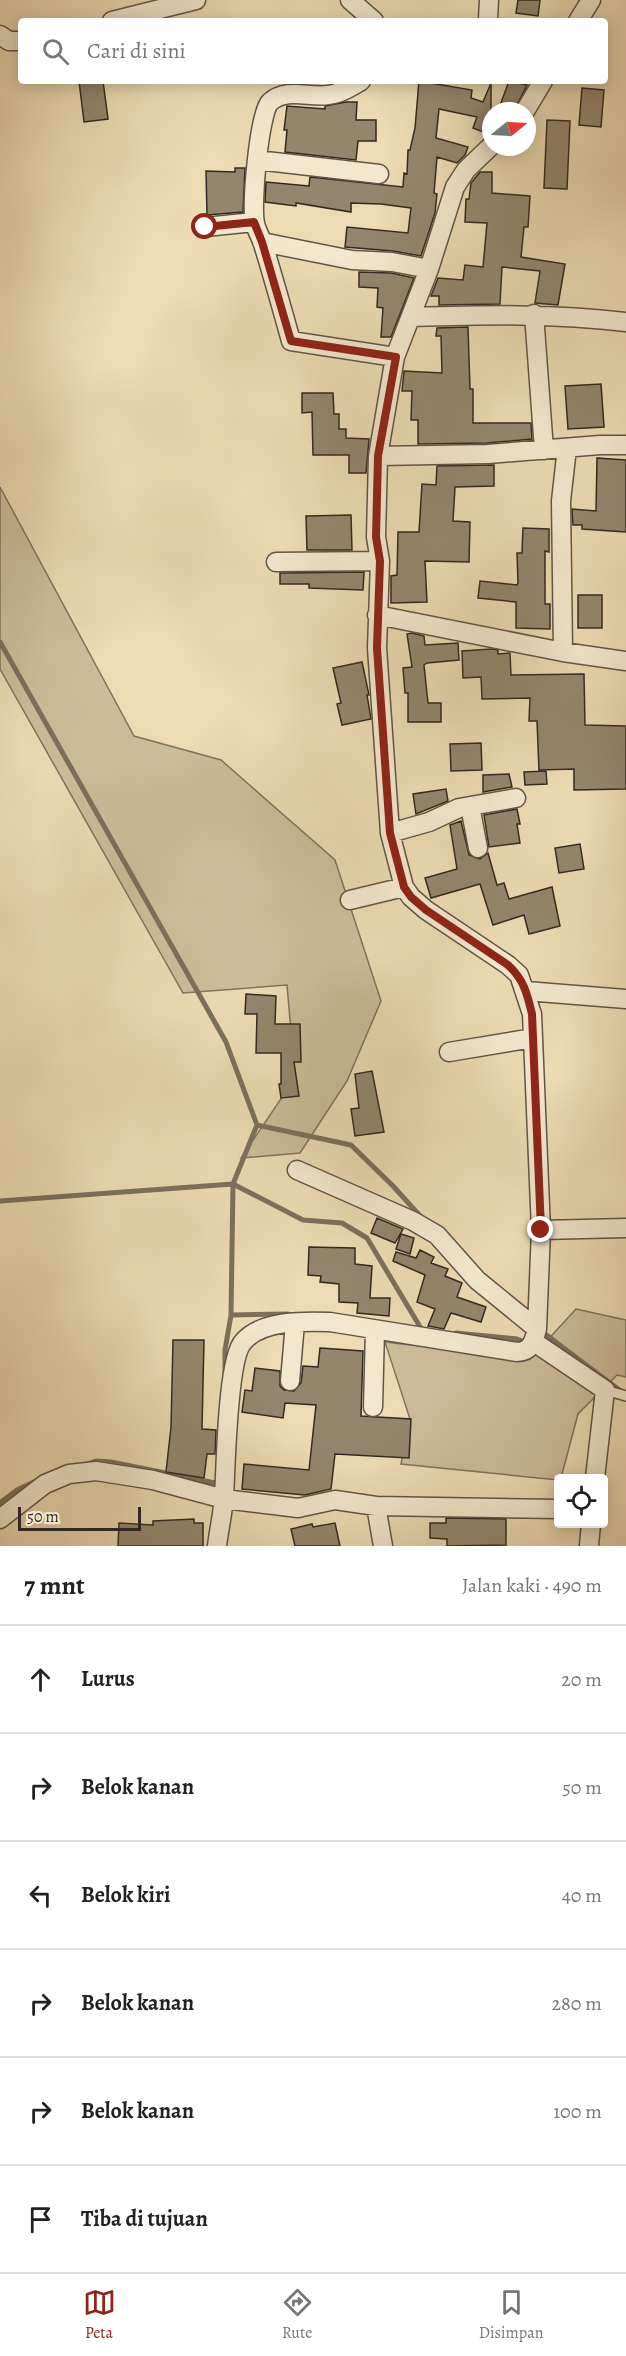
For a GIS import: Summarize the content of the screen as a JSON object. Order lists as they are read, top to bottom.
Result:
{
  "scale_bar": "50 m",
  "north": "right",
  "page": {
    "search": "Cari di sini",
    "scale": "50 m",
    "heading": ["7 mnt", "Jalan kaki · 490 m"],
    "list": [
      ["Lurus", "20 m"],
      ["Belok kanan", "50 m"],
      ["Belok kiri", "40 m"],
      ["Belok kanan", "280 m"],
      ["Belok kanan", "100 m"],
      "Tiba di tujuan"
    ],
    "nav": ["Peta", "Rute", "Disimpan"]
  }
}
